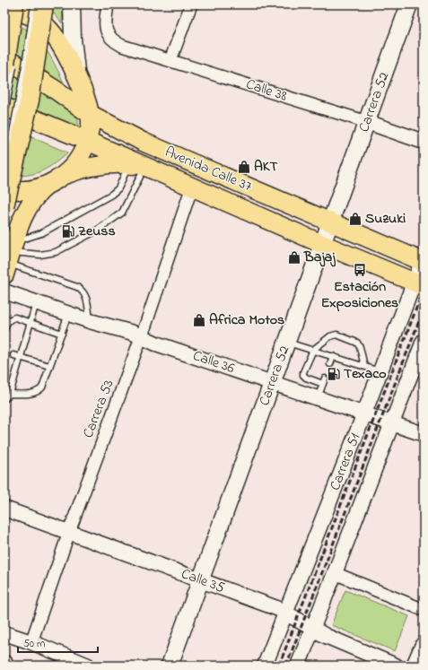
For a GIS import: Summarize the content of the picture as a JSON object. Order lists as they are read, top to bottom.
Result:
{
  "streets": {
    "main road": ["Carrera 52", "Avenida Calle 37"],
    "street": [
      "Calle 38",
      "Calle 36",
      "Carrera 53",
      "Carrera 51",
      "Calle 35"
    ]
  },
  "crossings": [
    ["Calle 38", "Carrera 52"],
    ["Carrera 52", "Avenida Calle 37"],
    ["Carrera 52", "Calle 36"],
    ["Carrera 52", "Calle 35"],
    ["Avenida Calle 37", "Carrera 53"],
    ["Avenida Calle 37", "Carrera 51"],
    ["Calle 36", "Carrera 53"],
    ["Calle 36", "Carrera 51"],
    ["Carrera 53", "Calle 35"],
    ["Carrera 51", "Calle 35"]
  ],
  "places": {
    "shop": [
      "AKT",
      "Suzuki",
      "Bajaj",
      "Africa Motos"
    ],
    "fuel station": ["Zeuss", "Texaco"],
    "bus stop": ["Estación Exposiciones"]
  },
  "scale_bar": "50 m"
}
